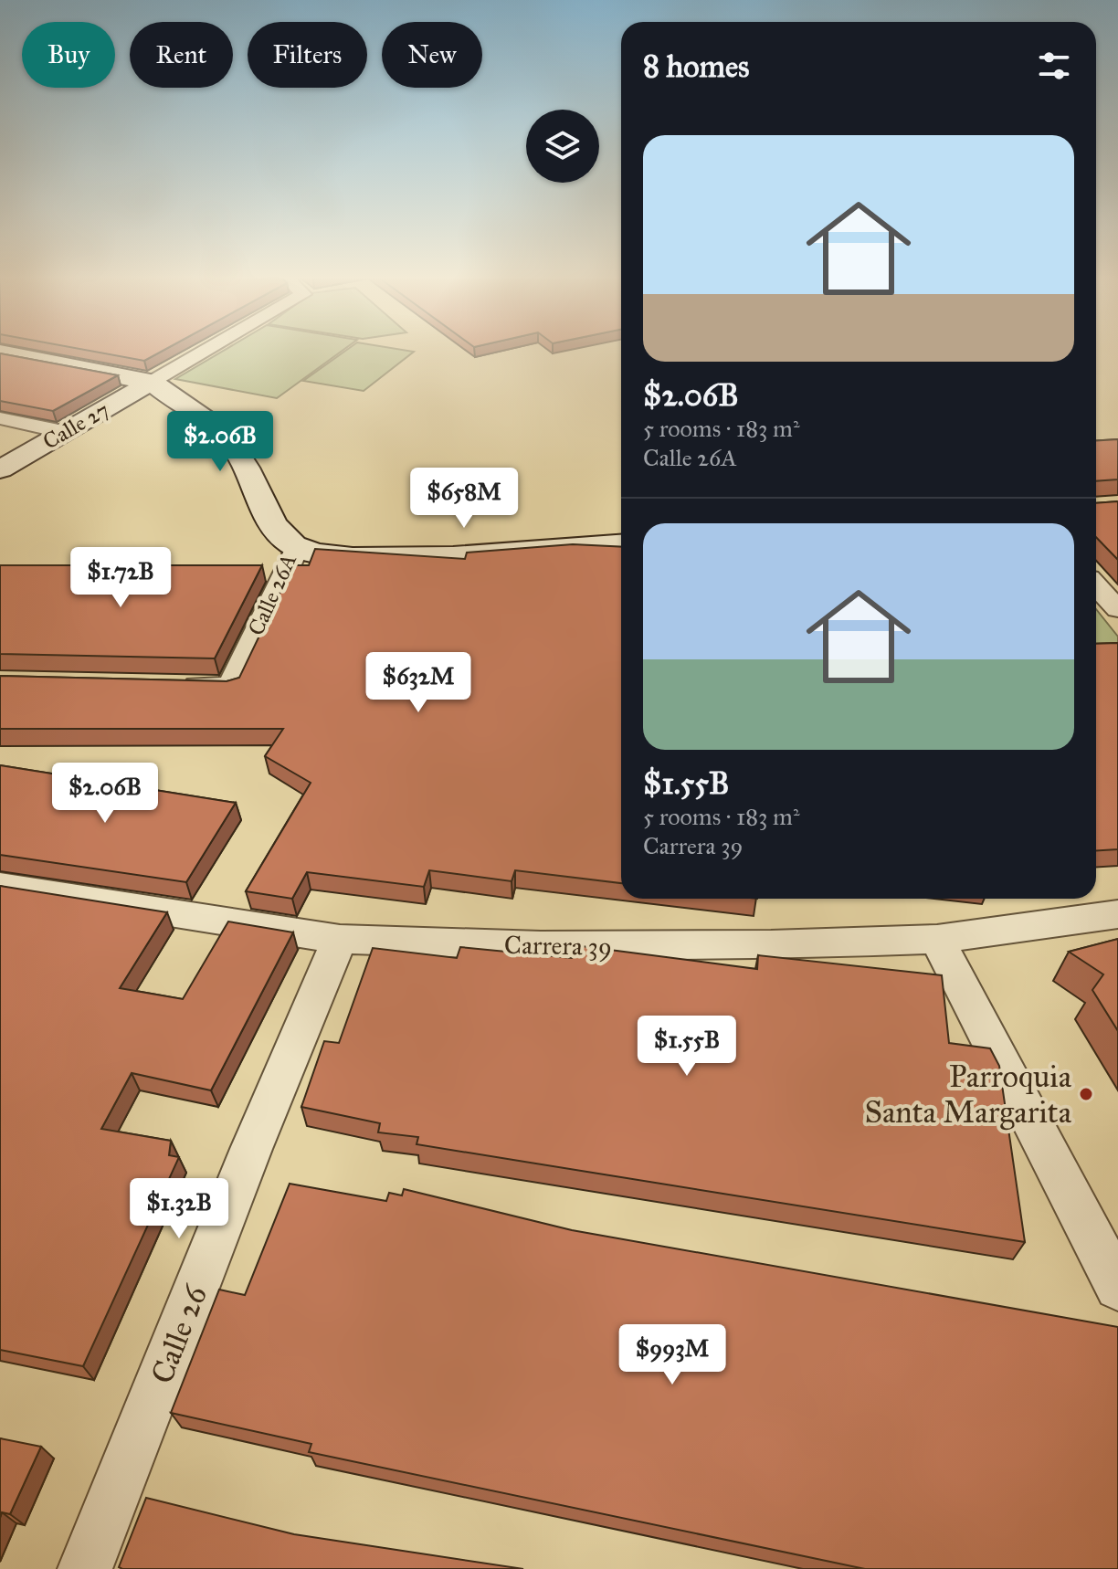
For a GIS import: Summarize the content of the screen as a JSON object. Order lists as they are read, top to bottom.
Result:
{
  "streets": {
    "street": [
      "Calle 27",
      "Calle 26A",
      "Carrera 39",
      "Calle 26"
    ]
  },
  "crossings": [
    ["Calle 27", "Calle 26A"],
    ["Carrera 39", "Calle 26"]
  ],
  "places": ["Parroquia Santa Margarita"],
  "page": {
    "chip": [
      "Buy",
      "Rent",
      "Filters",
      "New"
    ],
    "heading": "8 homes",
    "list": [
      {
        "name": "$2.06B",
        "note": "5 rooms · 183 m² · Calle 26A"
      },
      {
        "name": "$1.55B",
        "note": "5 rooms · 183 m² · Carrera 39"
      }
    ],
    "price": [
      "$2.06B",
      "$658M",
      "$1.72B",
      "$632M",
      "$2.06B",
      "$1.55B",
      "$1.32B",
      "$993M"
    ]
  }
}
